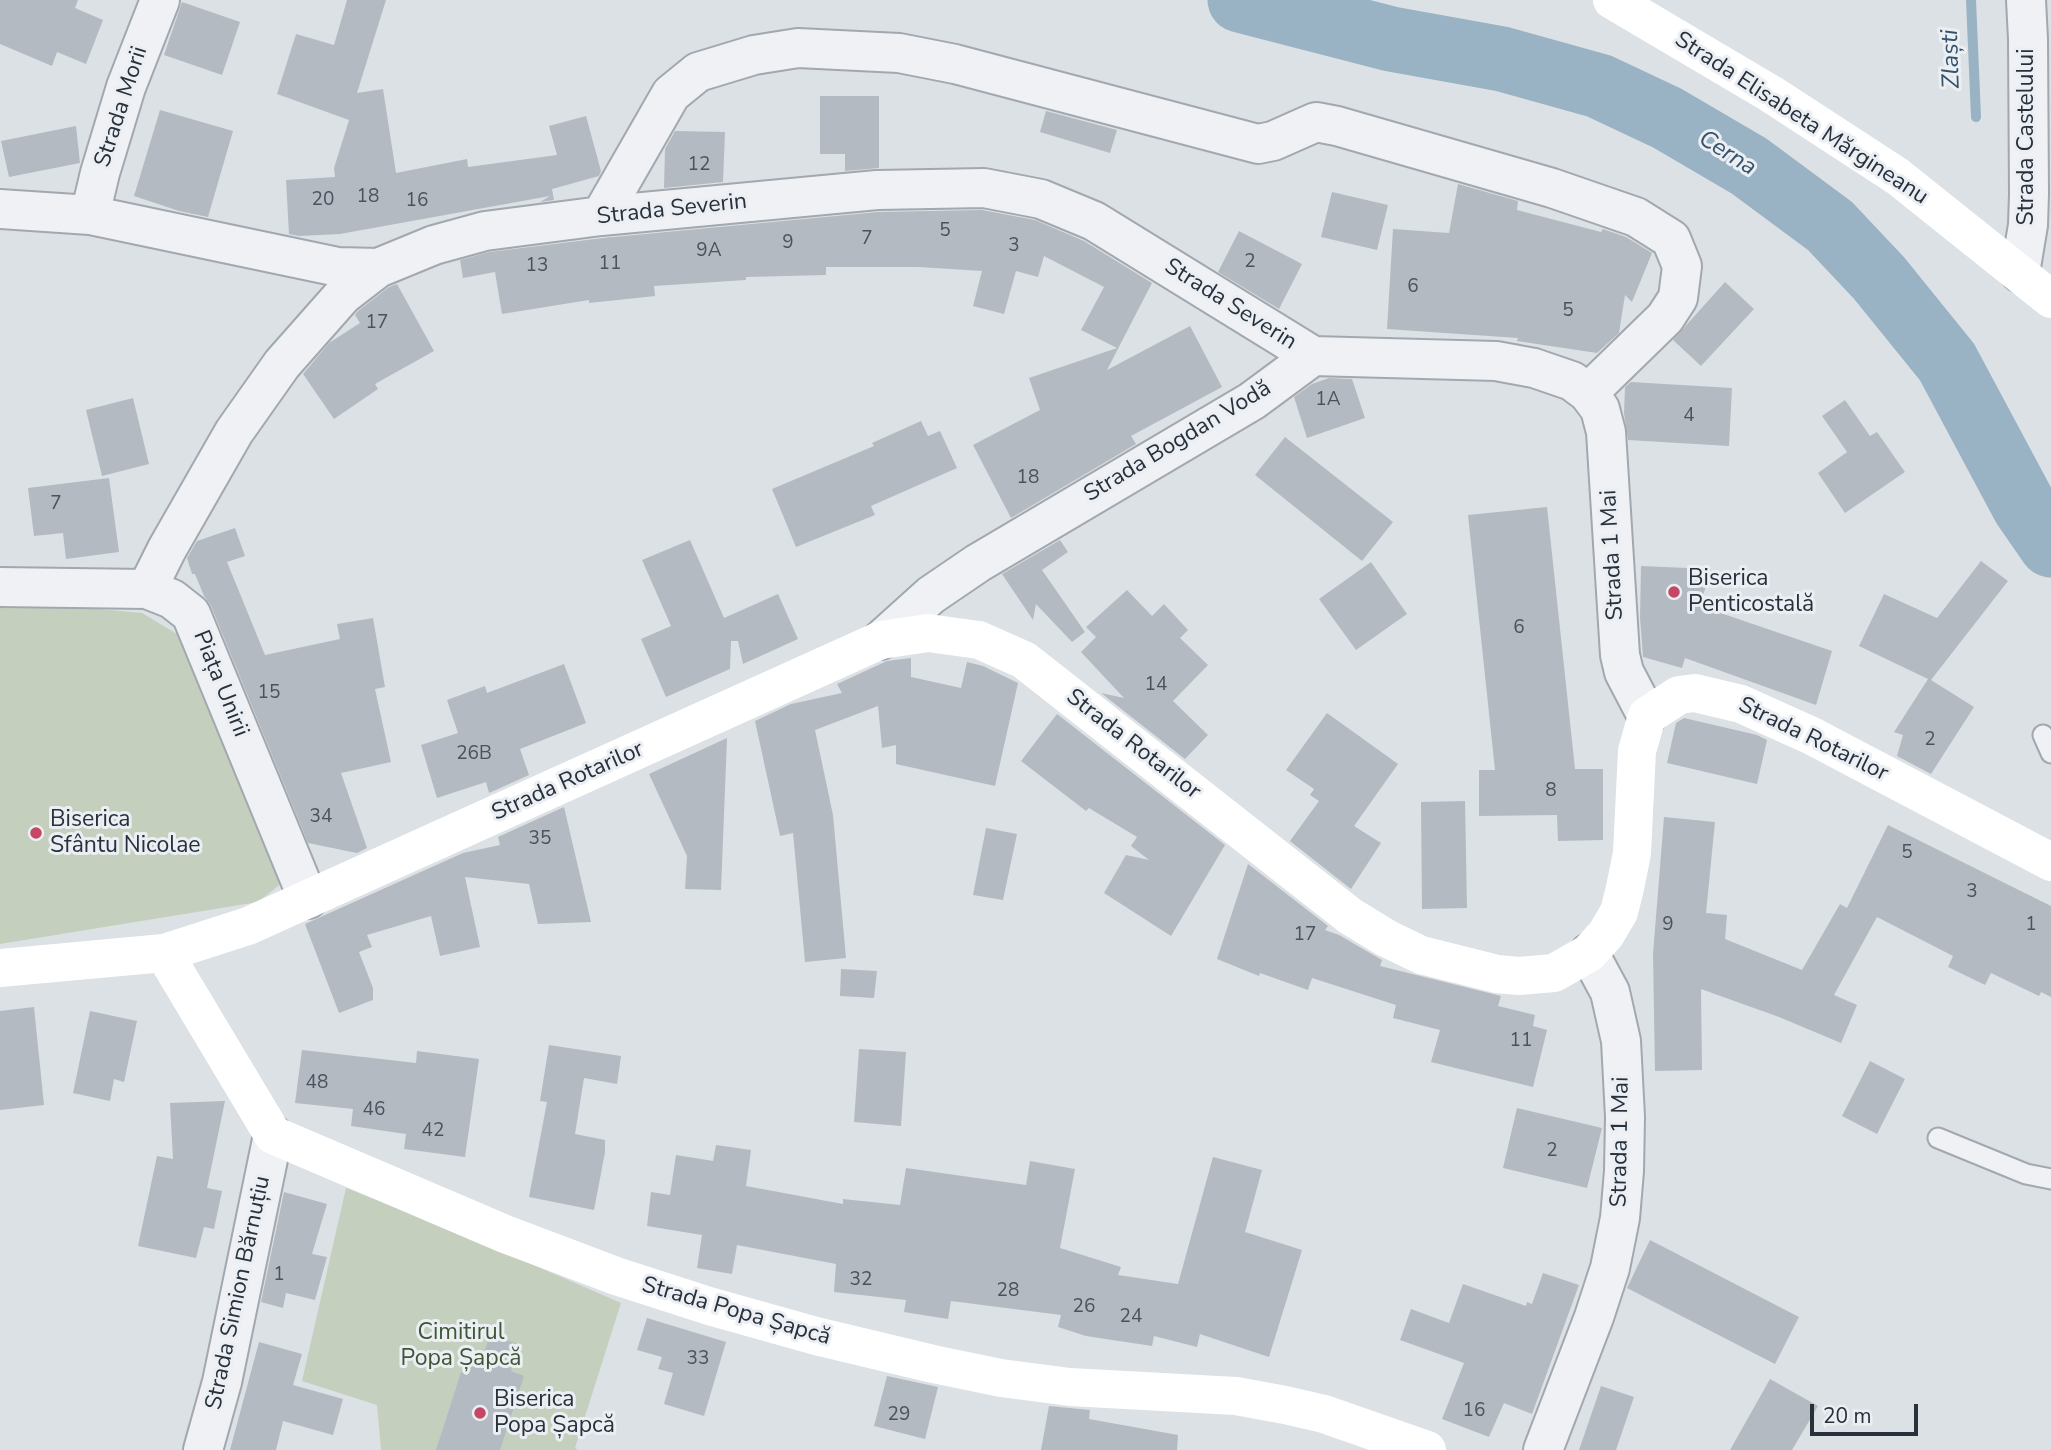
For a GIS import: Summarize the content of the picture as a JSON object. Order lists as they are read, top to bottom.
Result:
{
  "streets": {
    "street": [
      "Strada Morii",
      "Strada Elisabeta Mărgineanu",
      "Strada Castelului",
      "Strada Severin",
      "Strada Bogdan Vodă",
      "Strada 1 Mai",
      "Piața Unirii",
      "Strada Rotarilor",
      "Strada Simion Bărnuțiu",
      "Strada Popa Șapcă"
    ]
  },
  "crossings": [
    ["Strada Morii", "Strada Severin"],
    ["Strada Elisabeta Mărgineanu", "Strada Castelului"],
    ["Strada Severin", "Strada Bogdan Vodă"],
    ["Strada Bogdan Vodă", "Strada Rotarilor"],
    ["Strada 1 Mai", "Strada Rotarilor"],
    ["Piața Unirii", "Strada Rotarilor"],
    ["Strada Simion Bărnuțiu", "Strada Popa Șapcă"]
  ],
  "water": ["Zlaști", "Cerna"],
  "parks": ["Cimitirul Popa Șapcă"],
  "places": ["Biserica Penticostală", "Biserica Sfântu Nicolae", "Biserica Popa Șapcă"],
  "house_numbers": [
    "12",
    "18",
    "20",
    "16",
    "5",
    "7",
    "9",
    "3",
    "9A",
    "2",
    "11",
    "13",
    "6",
    "5",
    "17",
    "1A",
    "4",
    "18",
    "7",
    "6",
    "14",
    "15",
    "2",
    "26B",
    "8",
    "34",
    "35",
    "5",
    "3",
    "9",
    "1",
    "17",
    "11",
    "48",
    "46",
    "42",
    "2",
    "1",
    "32",
    "28",
    "26",
    "24",
    "33",
    "16",
    "29"
  ],
  "scale_bar": "20 m"
}
